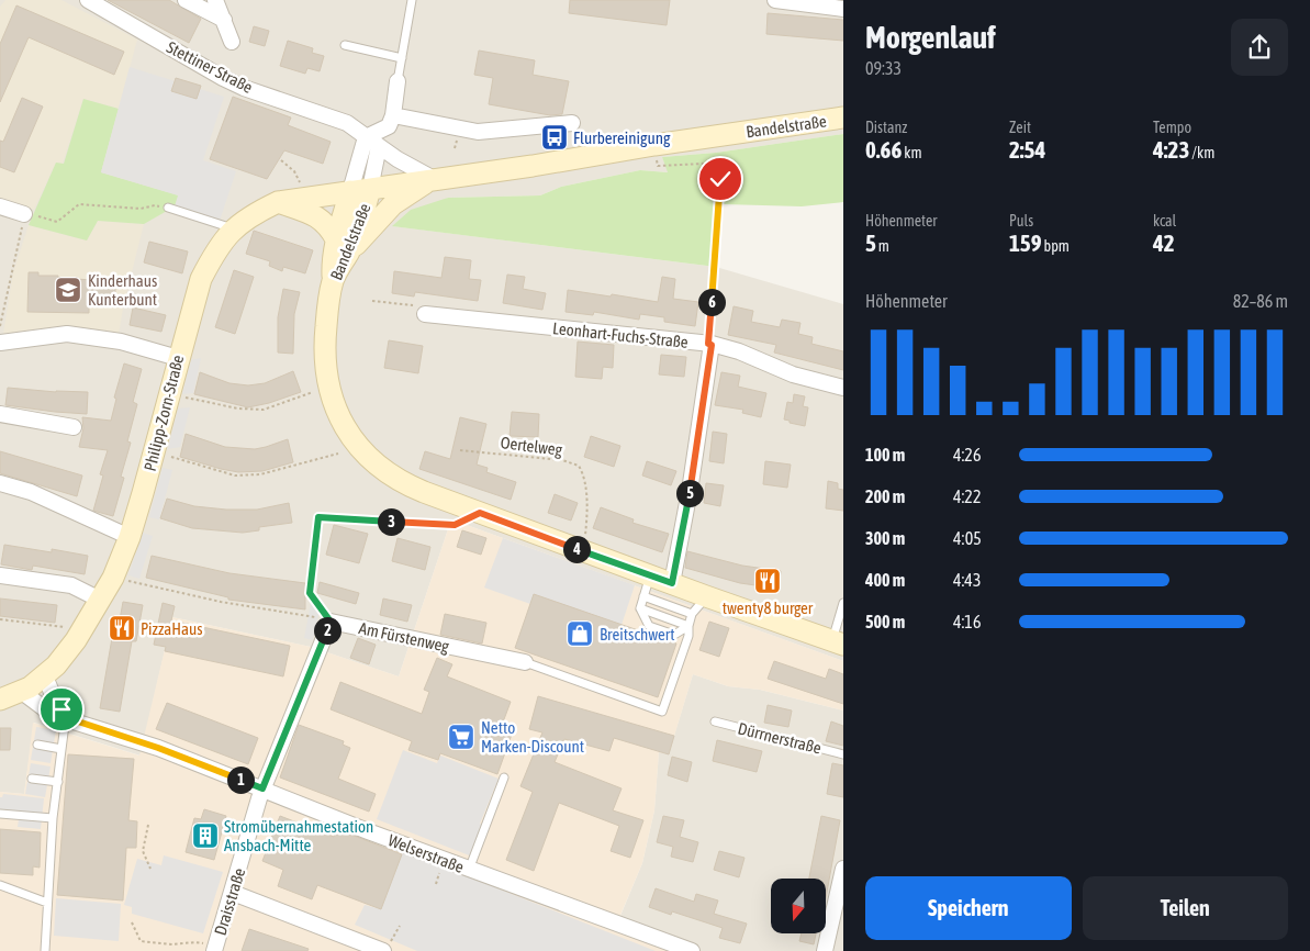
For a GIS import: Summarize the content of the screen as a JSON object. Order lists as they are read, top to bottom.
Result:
{
  "streets": {
    "main road": ["Bandelstraße", "Philipp-Zorn-Straße"],
    "street": [
      "Stettiner Straße",
      "Leonhart-Fuchs-Straße",
      "Am Fürstenweg",
      "Welserstraße",
      "Draisstraße"
    ],
    "lane": ["Dürrnerstraße"],
    "path": ["Oertelweg"]
  },
  "crossings": [
    ["Stettiner Straße", "Bandelstraße"],
    ["Bandelstraße", "Philipp-Zorn-Straße"],
    ["Bandelstraße", "Oertelweg"],
    ["Philipp-Zorn-Straße", "Welserstraße"],
    ["Welserstraße", "Draisstraße"]
  ],
  "places": {
    "bus stop": ["Flurbereinigung"],
    "school or university": ["Kinderhaus Kunterbunt"],
    "restaurant": ["twenty8 burger", "PizzaHaus"],
    "shop": ["Breitschwert"],
    "supermarket": ["Netto Marken-Discount"],
    "building": ["Stromübernahmestation Ansbach-Mitte"]
  },
  "north": "bottom",
  "page": {
    "heading": ["Morgenlauf", "09:33"],
    "stats": [
      ["Distanz", "0.66 km"],
      ["Zeit", "2:54"],
      ["Tempo", "4:23 /km"],
      ["Höhenmeter", "5 m"],
      ["Puls", "159 bpm"],
      ["kcal", "42"]
    ],
    "chart": ["Höhenmeter", "82–86 m"],
    "pins": [
      "6",
      "5",
      "3",
      "4",
      "2",
      "1"
    ],
    "list": [
      {
        "name": "100 m",
        "note": "4:26"
      },
      {
        "name": "200 m",
        "note": "4:22"
      },
      {
        "name": "300 m",
        "note": "4:05"
      },
      {
        "name": "400 m",
        "note": "4:43"
      },
      {
        "name": "500 m",
        "note": "4:16"
      }
    ],
    "buttons": ["Speichern", "Teilen"]
  }
}
